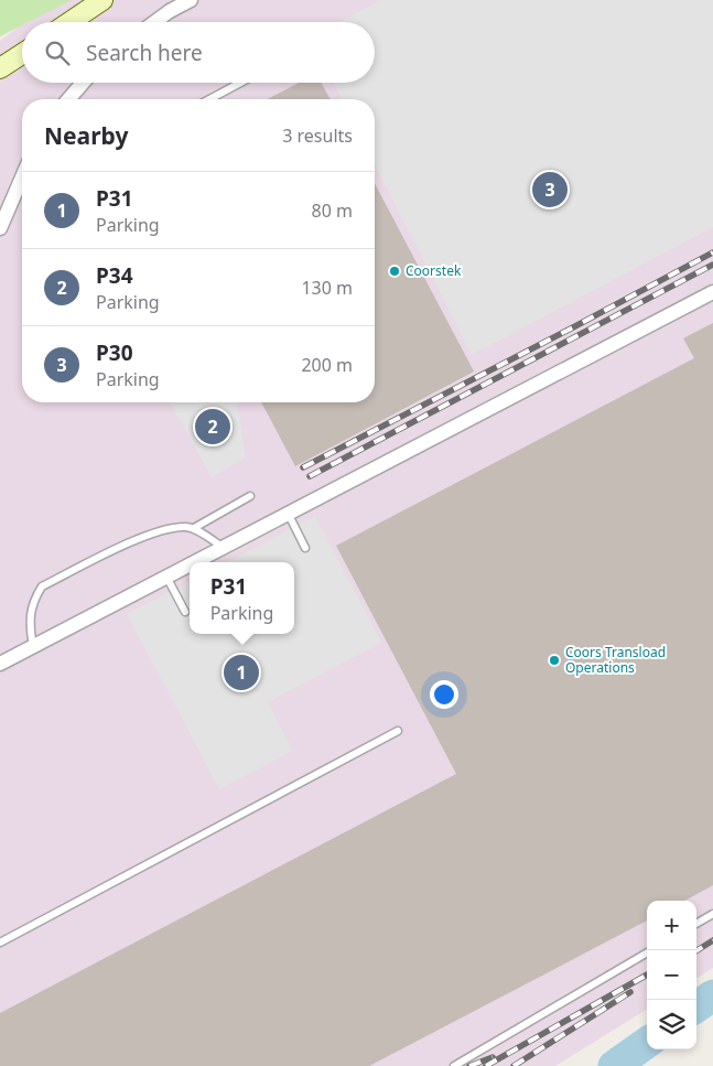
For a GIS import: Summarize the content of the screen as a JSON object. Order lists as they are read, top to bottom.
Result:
{
  "places": ["Coorstek", "Coors Transload Operations"],
  "page": {
    "search": "Search here",
    "heading": ["Nearby", "3 results"],
    "pins": ["3", "2", "1"],
    "list": [
      {
        "mark": "1",
        "name": "P31",
        "note": "Parking",
        "value": "80 m"
      },
      {
        "mark": "2",
        "name": "P34",
        "note": "Parking",
        "value": "130 m"
      },
      {
        "mark": "3",
        "name": "P30",
        "note": "Parking",
        "value": "200 m"
      }
    ],
    "popup": ["P31", "Parking"],
    "map_buttons": ["+", "−"]
  }
}
